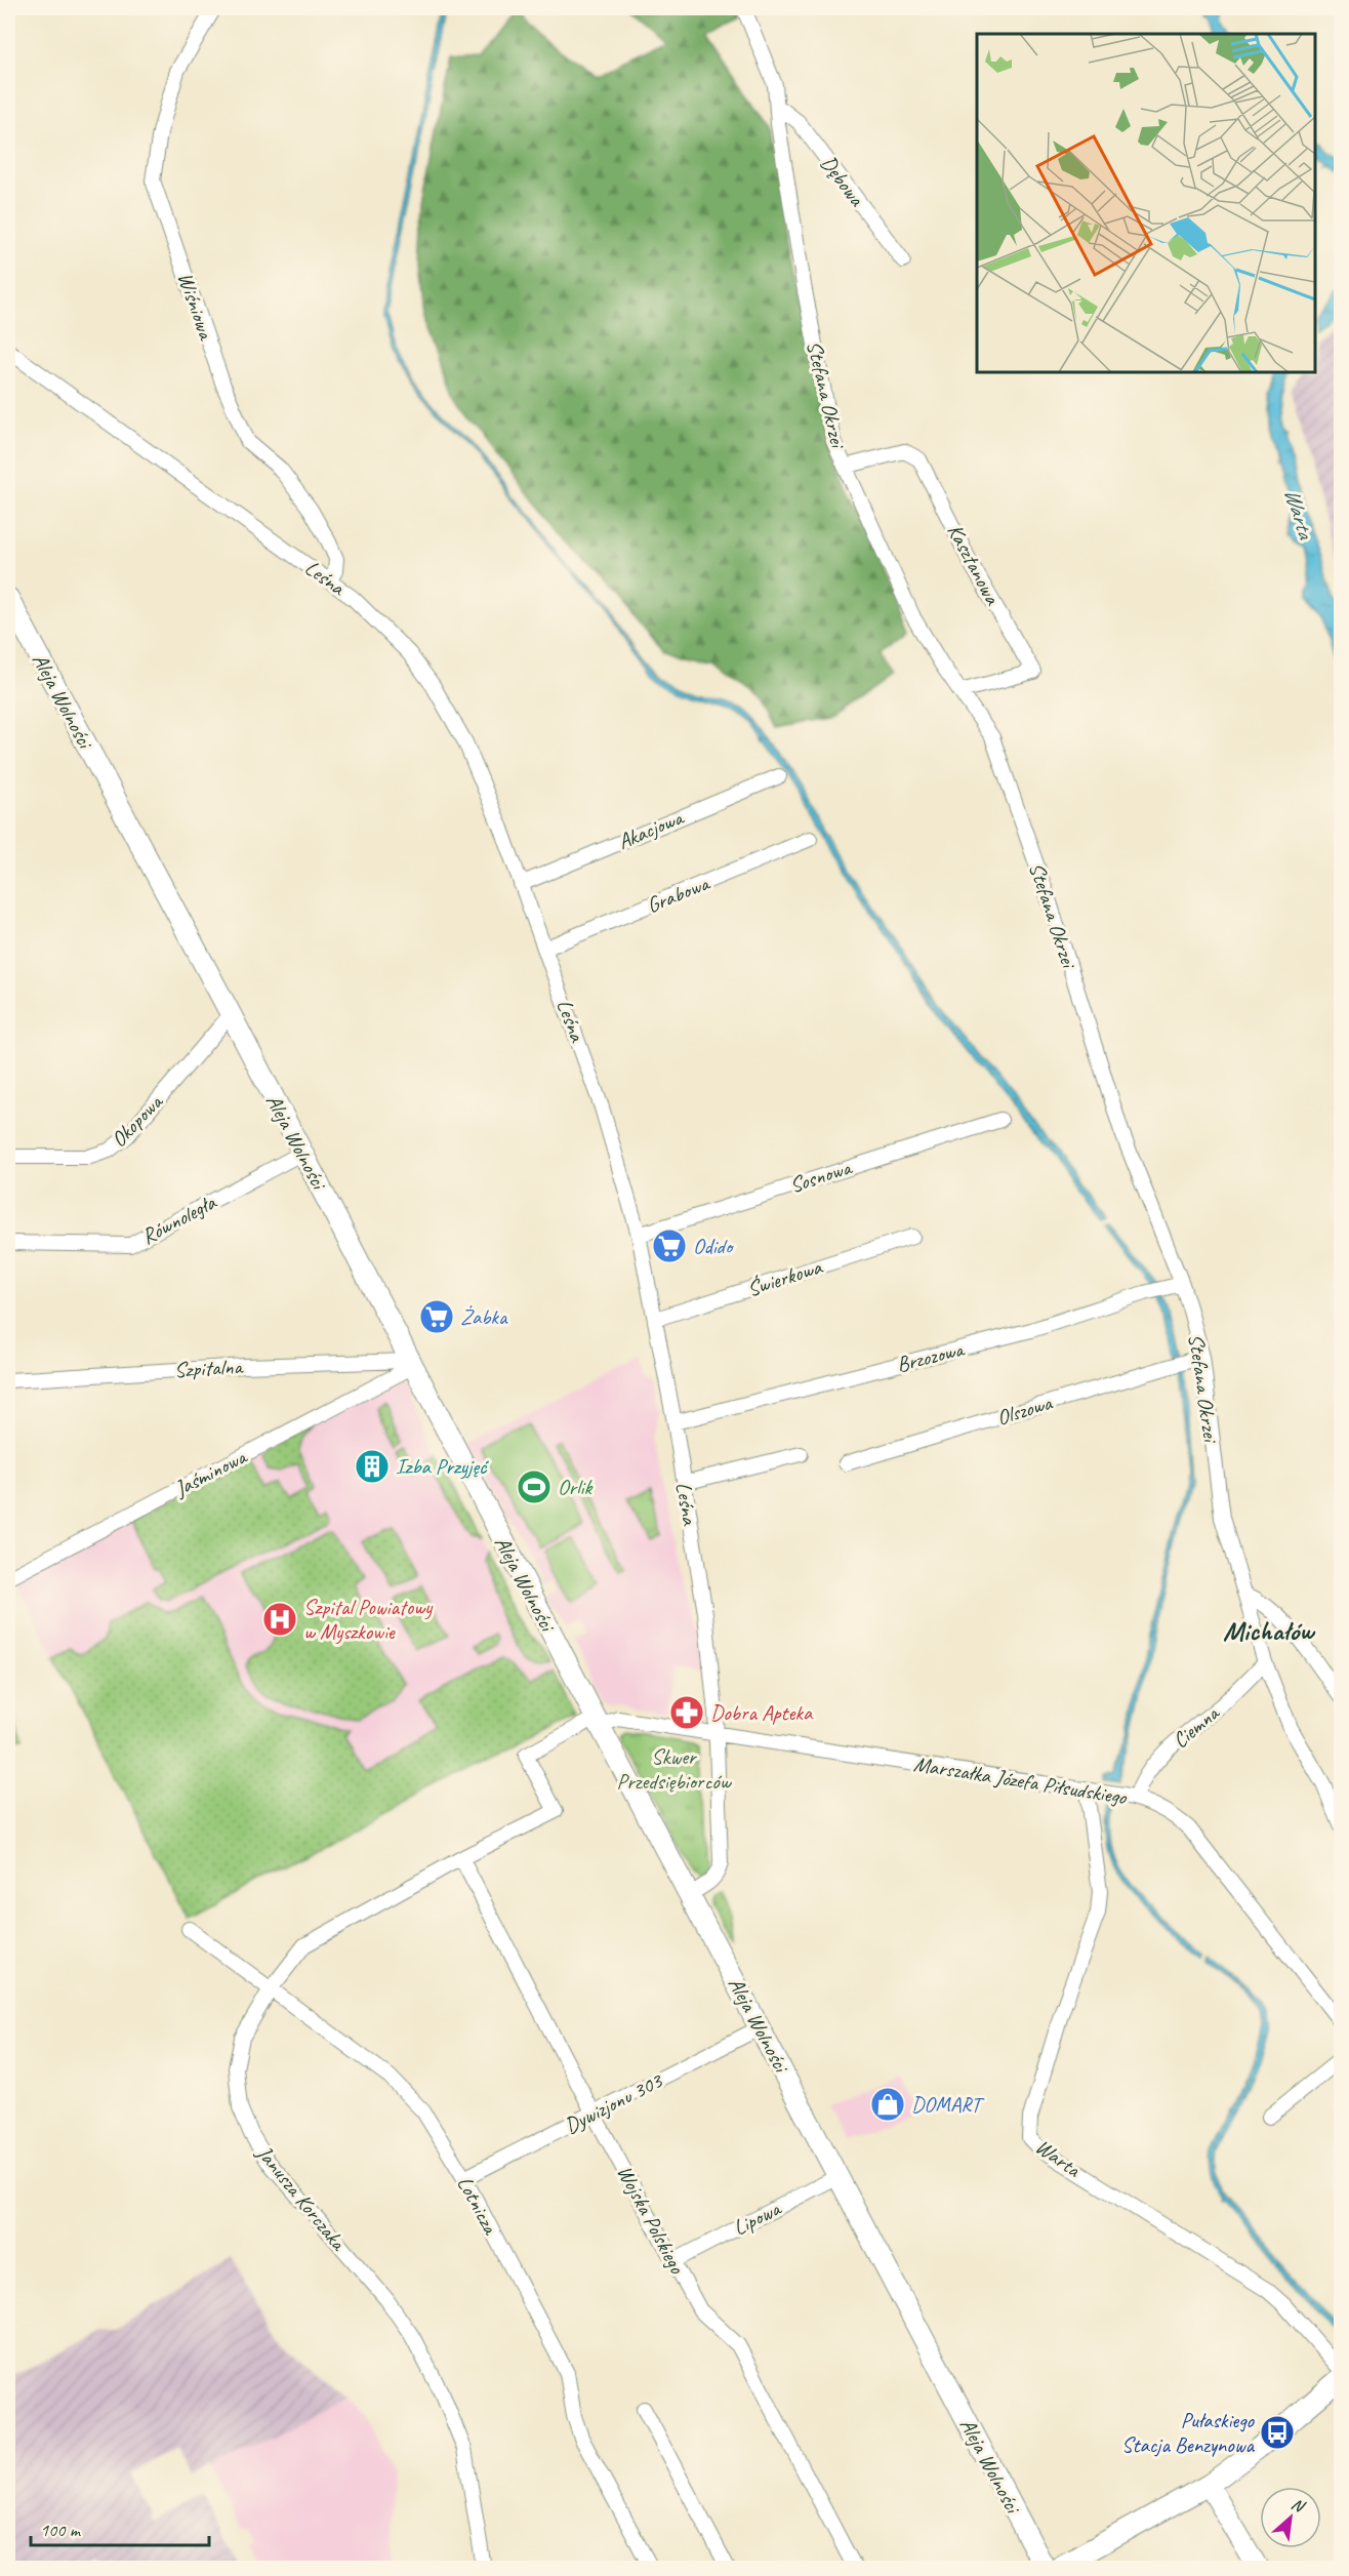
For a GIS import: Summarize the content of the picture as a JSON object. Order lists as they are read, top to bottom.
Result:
{
  "streets": {
    "street": [
      "Dębowa",
      "Wiśniowa",
      "Stefana Okrzei",
      "Kasztanowa",
      "Leśna",
      "Aleja Wolności",
      "Akacjowa",
      "Grabowa",
      "Okopowa",
      "Sosnowa",
      "Równoległa",
      "Świerkowa",
      "Brzozowa",
      "Szpitalna",
      "Olszowa",
      "Jaśminowa",
      "Ciemna",
      "Marszałka Józefa Piłsudskiego",
      "Dywizjonu 303",
      "Warta",
      "Janusza Korczaka",
      "Lotnicza",
      "Lipowa",
      "Wojska Polskiego"
    ]
  },
  "crossings": [
    ["Dębowa", "Stefana Okrzei"],
    ["Wiśniowa", "Leśna"],
    ["Stefana Okrzei", "Kasztanowa"],
    ["Stefana Okrzei", "Brzozowa"],
    ["Stefana Okrzei", "Olszowa"],
    ["Stefana Okrzei", "Ciemna"],
    ["Leśna", "Aleja Wolności"],
    ["Leśna", "Akacjowa"],
    ["Leśna", "Grabowa"],
    ["Leśna", "Sosnowa"],
    ["Leśna", "Świerkowa"],
    ["Leśna", "Brzozowa"],
    ["Leśna", "Marszałka Józefa Piłsudskiego"],
    ["Aleja Wolności", "Okopowa"],
    ["Aleja Wolności", "Równoległa"],
    ["Aleja Wolności", "Szpitalna"],
    ["Aleja Wolności", "Jaśminowa"],
    ["Aleja Wolności", "Marszałka Józefa Piłsudskiego"],
    ["Aleja Wolności", "Dywizjonu 303"],
    ["Aleja Wolności", "Janusza Korczaka"],
    ["Aleja Wolności", "Lipowa"],
    ["Szpitalna", "Jaśminowa"],
    ["Ciemna", "Marszałka Józefa Piłsudskiego"],
    ["Marszałka Józefa Piłsudskiego", "Warta"],
    ["Marszałka Józefa Piłsudskiego", "Janusza Korczaka"],
    ["Dywizjonu 303", "Lotnicza"],
    ["Dywizjonu 303", "Wojska Polskiego"],
    ["Janusza Korczaka", "Lotnicza"],
    ["Janusza Korczaka", "Wojska Polskiego"],
    ["Lipowa", "Wojska Polskiego"]
  ],
  "districts": ["Michałów"],
  "water": ["Warta"],
  "parks": ["Skwer Przedsiębiorców"],
  "places": {
    "supermarket": ["Odido", "Żabka"],
    "building": ["Izba Przyjęć"],
    "sports": ["Orlik"],
    "hospital": ["Szpital Powiatowy w Myszkowie"],
    "pharmacy": ["Dobra Apteka"],
    "shop": ["DOMART"],
    "bus stop": ["Pułaskiego Stacja Benzynowa"]
  },
  "scale_bar": "100 m",
  "north": "top right"
}
